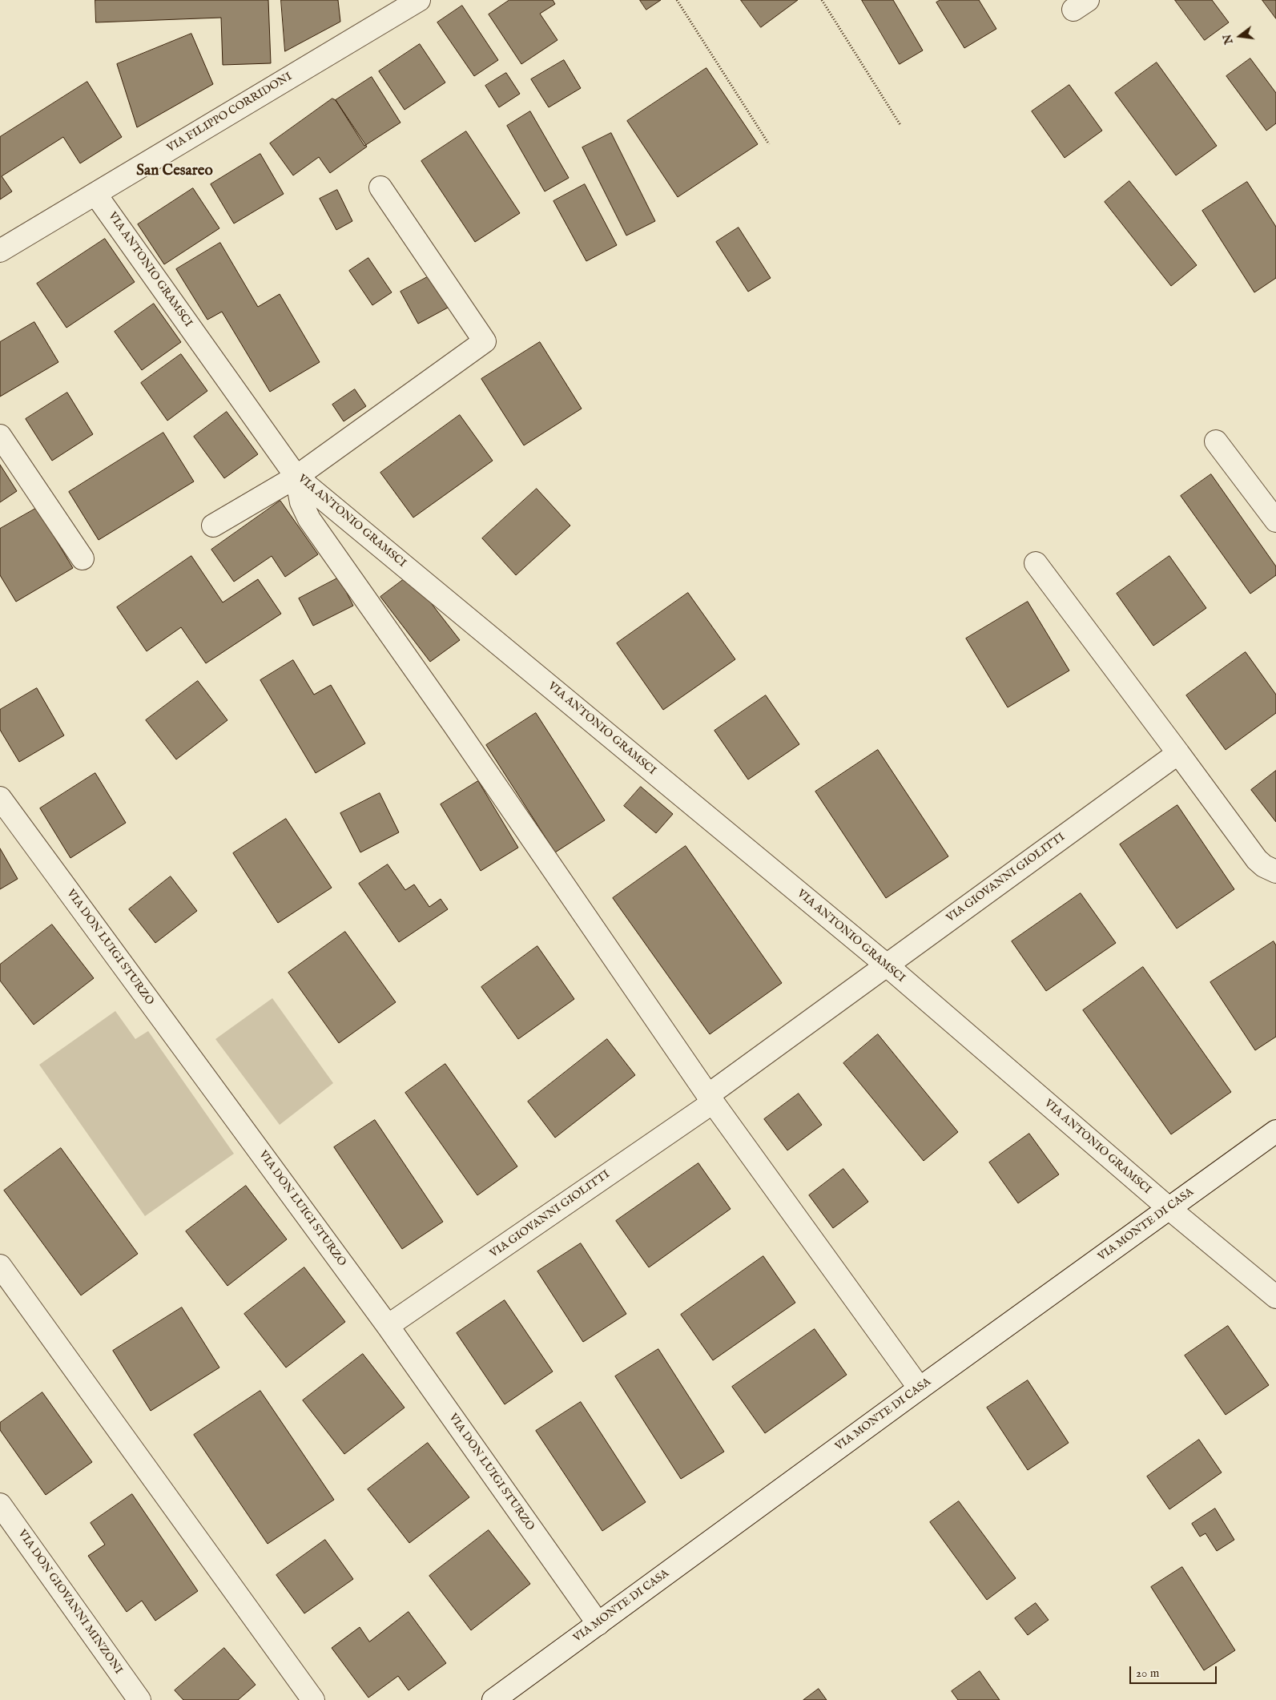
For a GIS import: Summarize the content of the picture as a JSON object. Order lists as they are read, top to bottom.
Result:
{
  "streets": {
    "street": [
      "VIA FILIPPO CORRIDONI",
      "VIA ANTONIO GRAMSCI",
      "VIA GIOVANNI GIOLITTI",
      "VIA DON LUIGI STURZO",
      "VIA MONTE DI CASA",
      "VIA DON GIOVANNI MINZONI"
    ]
  },
  "crossings": [
    ["VIA FILIPPO CORRIDONI", "VIA ANTONIO GRAMSCI"],
    ["VIA ANTONIO GRAMSCI", "VIA GIOVANNI GIOLITTI"],
    ["VIA ANTONIO GRAMSCI", "VIA MONTE DI CASA"],
    ["VIA GIOVANNI GIOLITTI", "VIA DON LUIGI STURZO"],
    ["VIA DON LUIGI STURZO", "VIA MONTE DI CASA"]
  ],
  "districts": ["San Cesareo"],
  "scale_bar": "20 m",
  "north": "left"
}
